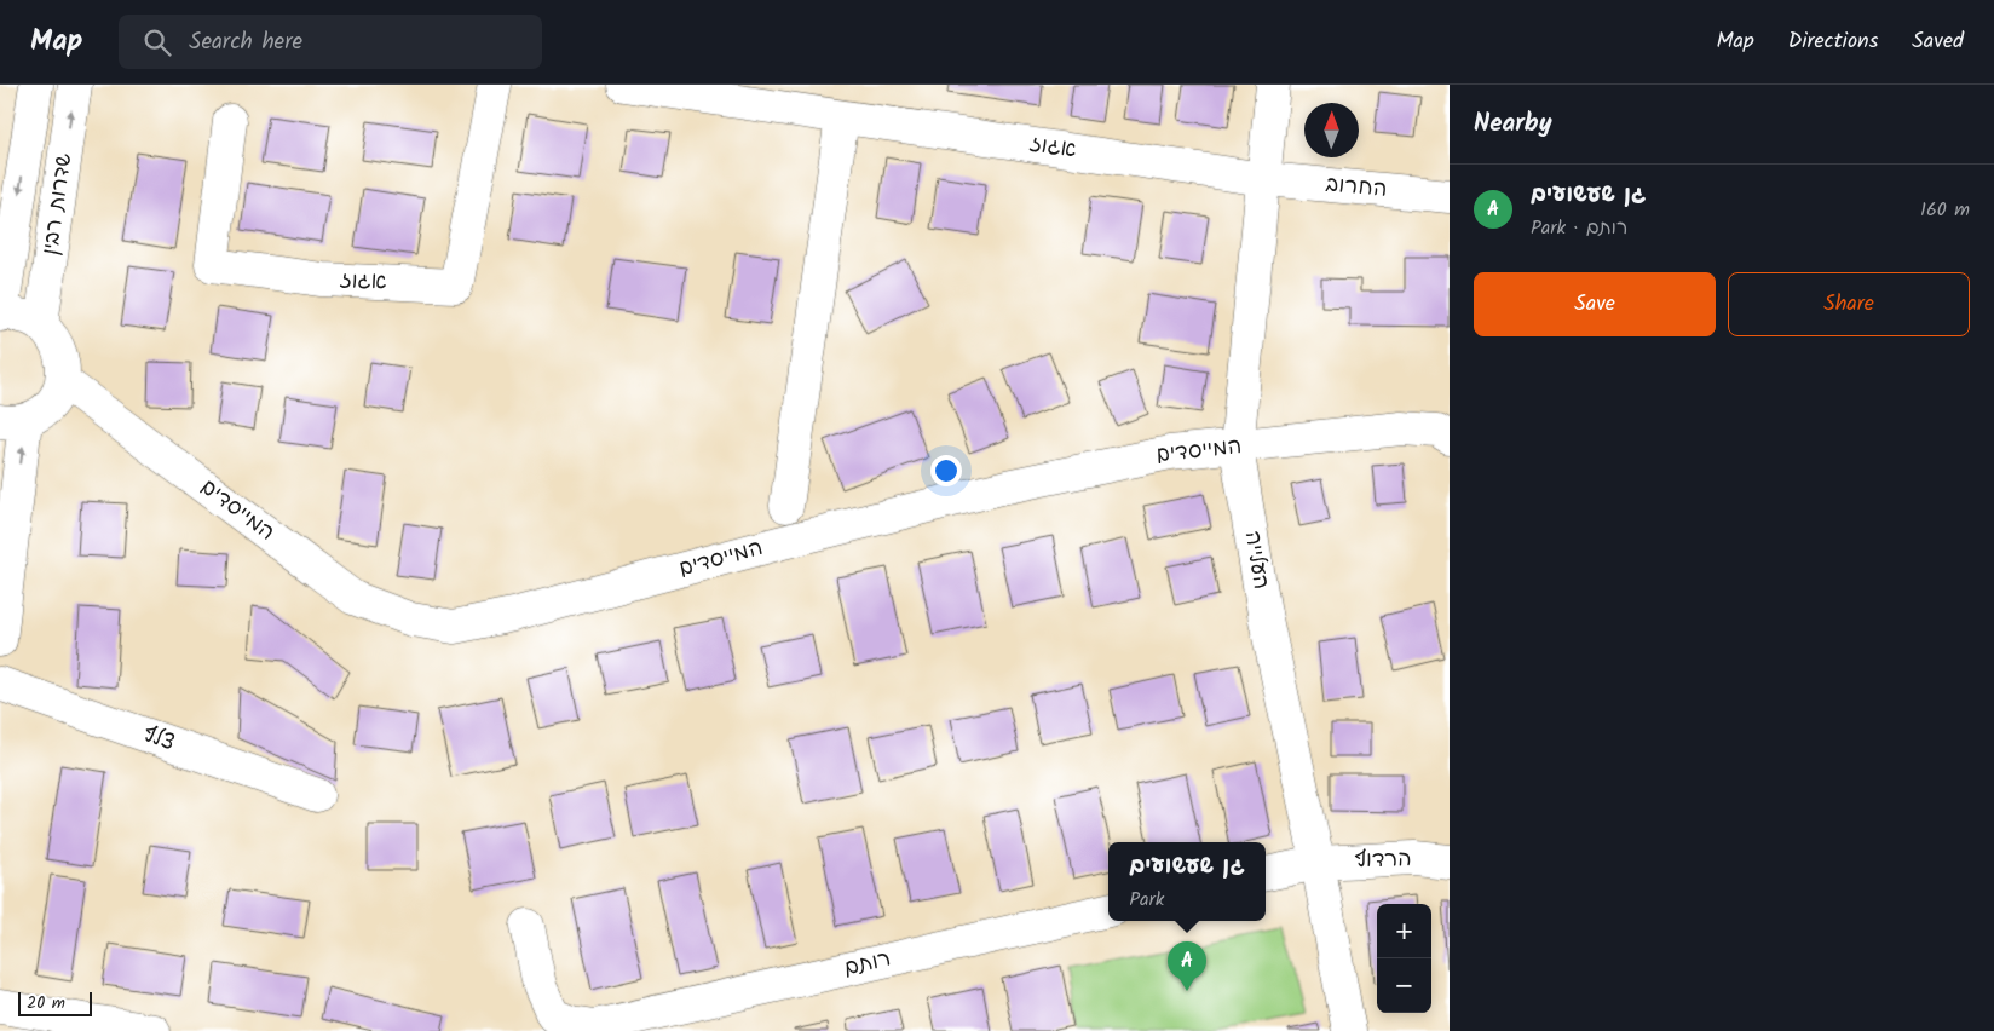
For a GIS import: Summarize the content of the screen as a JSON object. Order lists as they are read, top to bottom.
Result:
{
  "streets": {
    "street": [
      "אגוז",
      "החרוב",
      "שדרות רבין",
      "המייסדים",
      "העלייה",
      "צלף",
      "הרדוף",
      "רותם"
    ]
  },
  "crossings": [
    ["אגוז", "החרוב"],
    ["אגוז", "העלייה"],
    ["החרוב", "העלייה"],
    ["המייסדים", "העלייה"],
    ["העלייה", "הרדוף"]
  ],
  "scale_bar": "20 m",
  "north": "top",
  "page": {
    "header": "Map",
    "search": "Search here",
    "nav": ["Map", "Directions", "Saved"],
    "heading": "Nearby",
    "list": [
      {
        "mark": "A",
        "name": "גן שעשועים",
        "note": "Park · רותם",
        "value": "160 m"
      }
    ],
    "buttons": ["Save", "Share"],
    "popup": ["גן שעשועים", "Park"],
    "map_buttons": ["+", "−"],
    "pins": "A",
    "scale": "20 m"
  }
}
